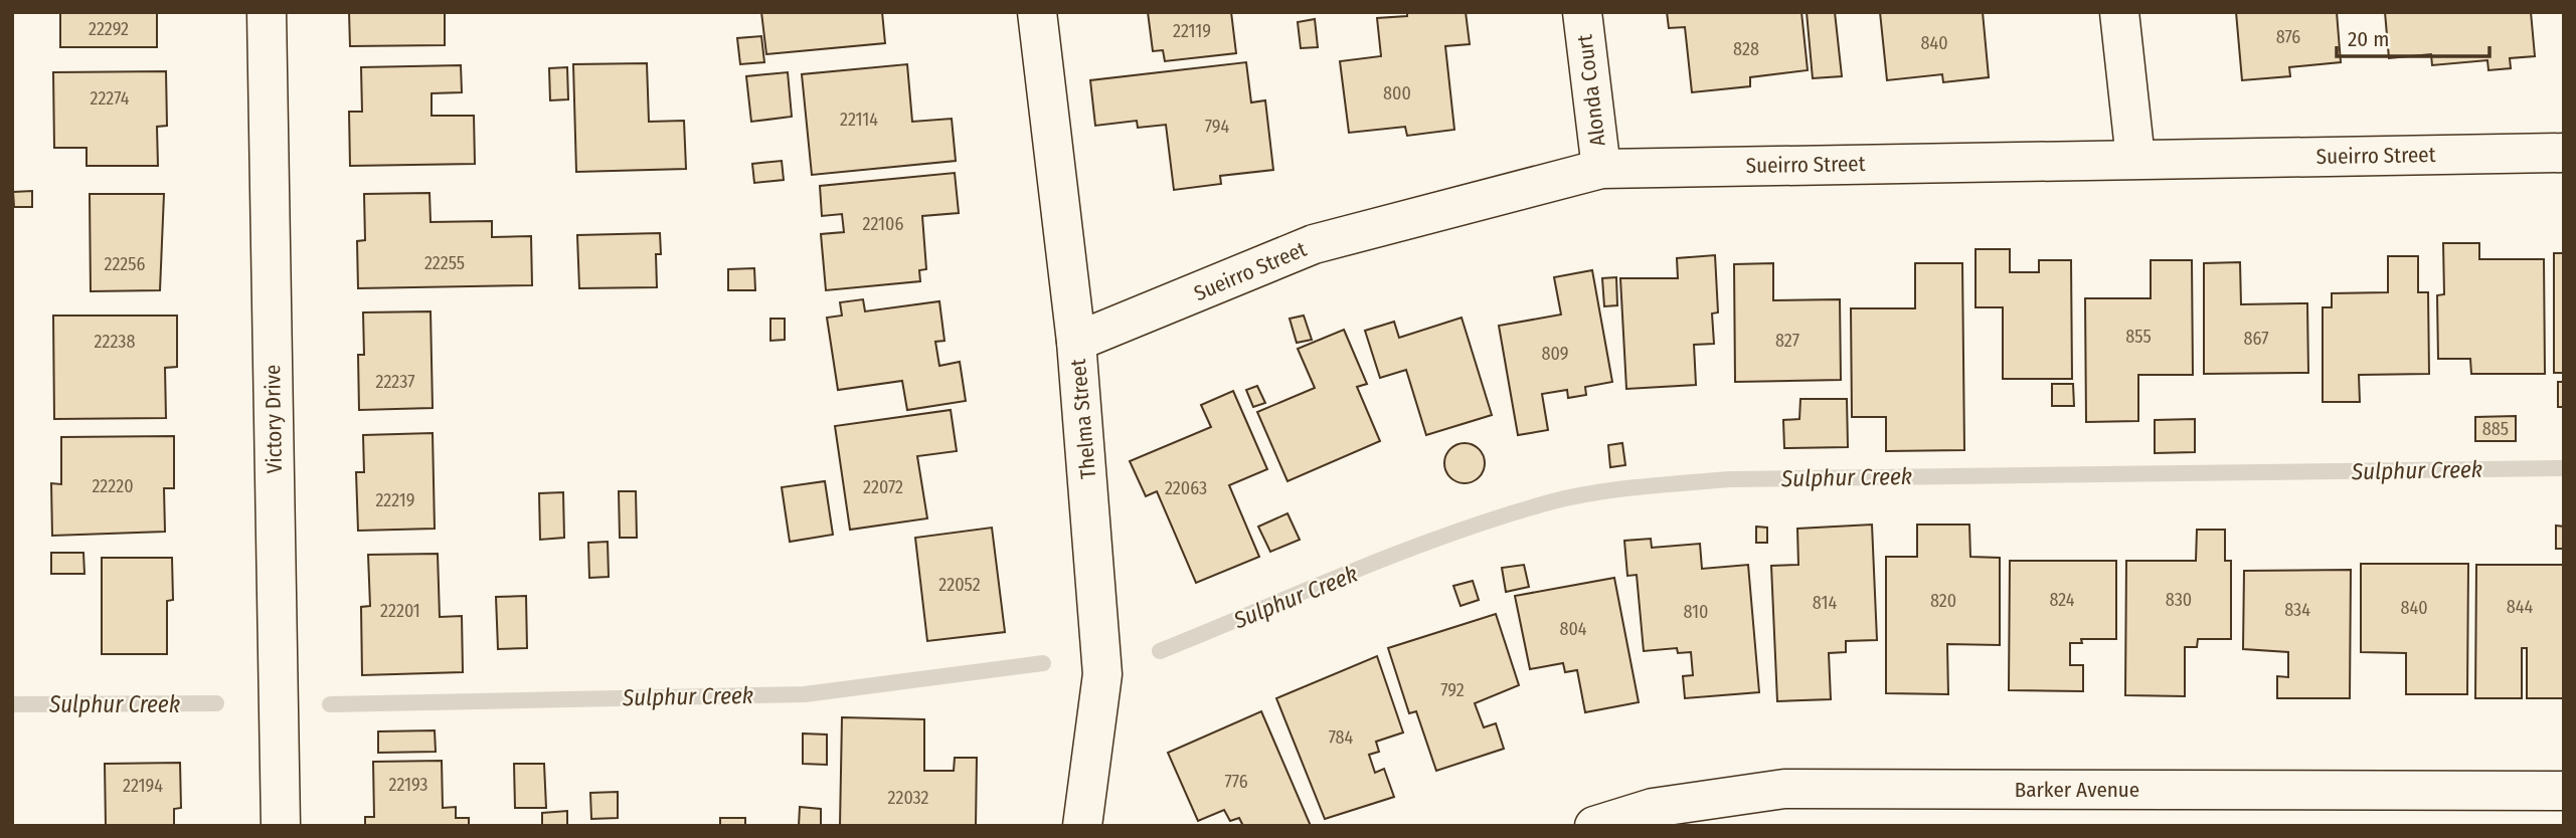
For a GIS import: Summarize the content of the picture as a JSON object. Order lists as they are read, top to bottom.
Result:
{
  "streets": {
    "street": [
      "Alonda Court",
      "Sueirro Street",
      "Victory Drive",
      "Thelma Street",
      "Barker Avenue"
    ]
  },
  "crossings": [
    ["Alonda Court", "Sueirro Street"],
    ["Sueirro Street", "Thelma Street"]
  ],
  "water": ["Sulphur Creek"],
  "house_numbers": [
    "22292",
    "22119",
    "876",
    "840",
    "828",
    "800",
    "22274",
    "22114",
    "794",
    "22106",
    "22255",
    "22256",
    "855",
    "867",
    "827",
    "22238",
    "809",
    "22237",
    "885",
    "22220",
    "22072",
    "22063",
    "22219",
    "22052",
    "824",
    "830",
    "820",
    "814",
    "844",
    "840",
    "834",
    "22201",
    "810",
    "804",
    "792",
    "784",
    "776",
    "22193",
    "22194",
    "22032"
  ],
  "scale_bar": "20 m"
}
